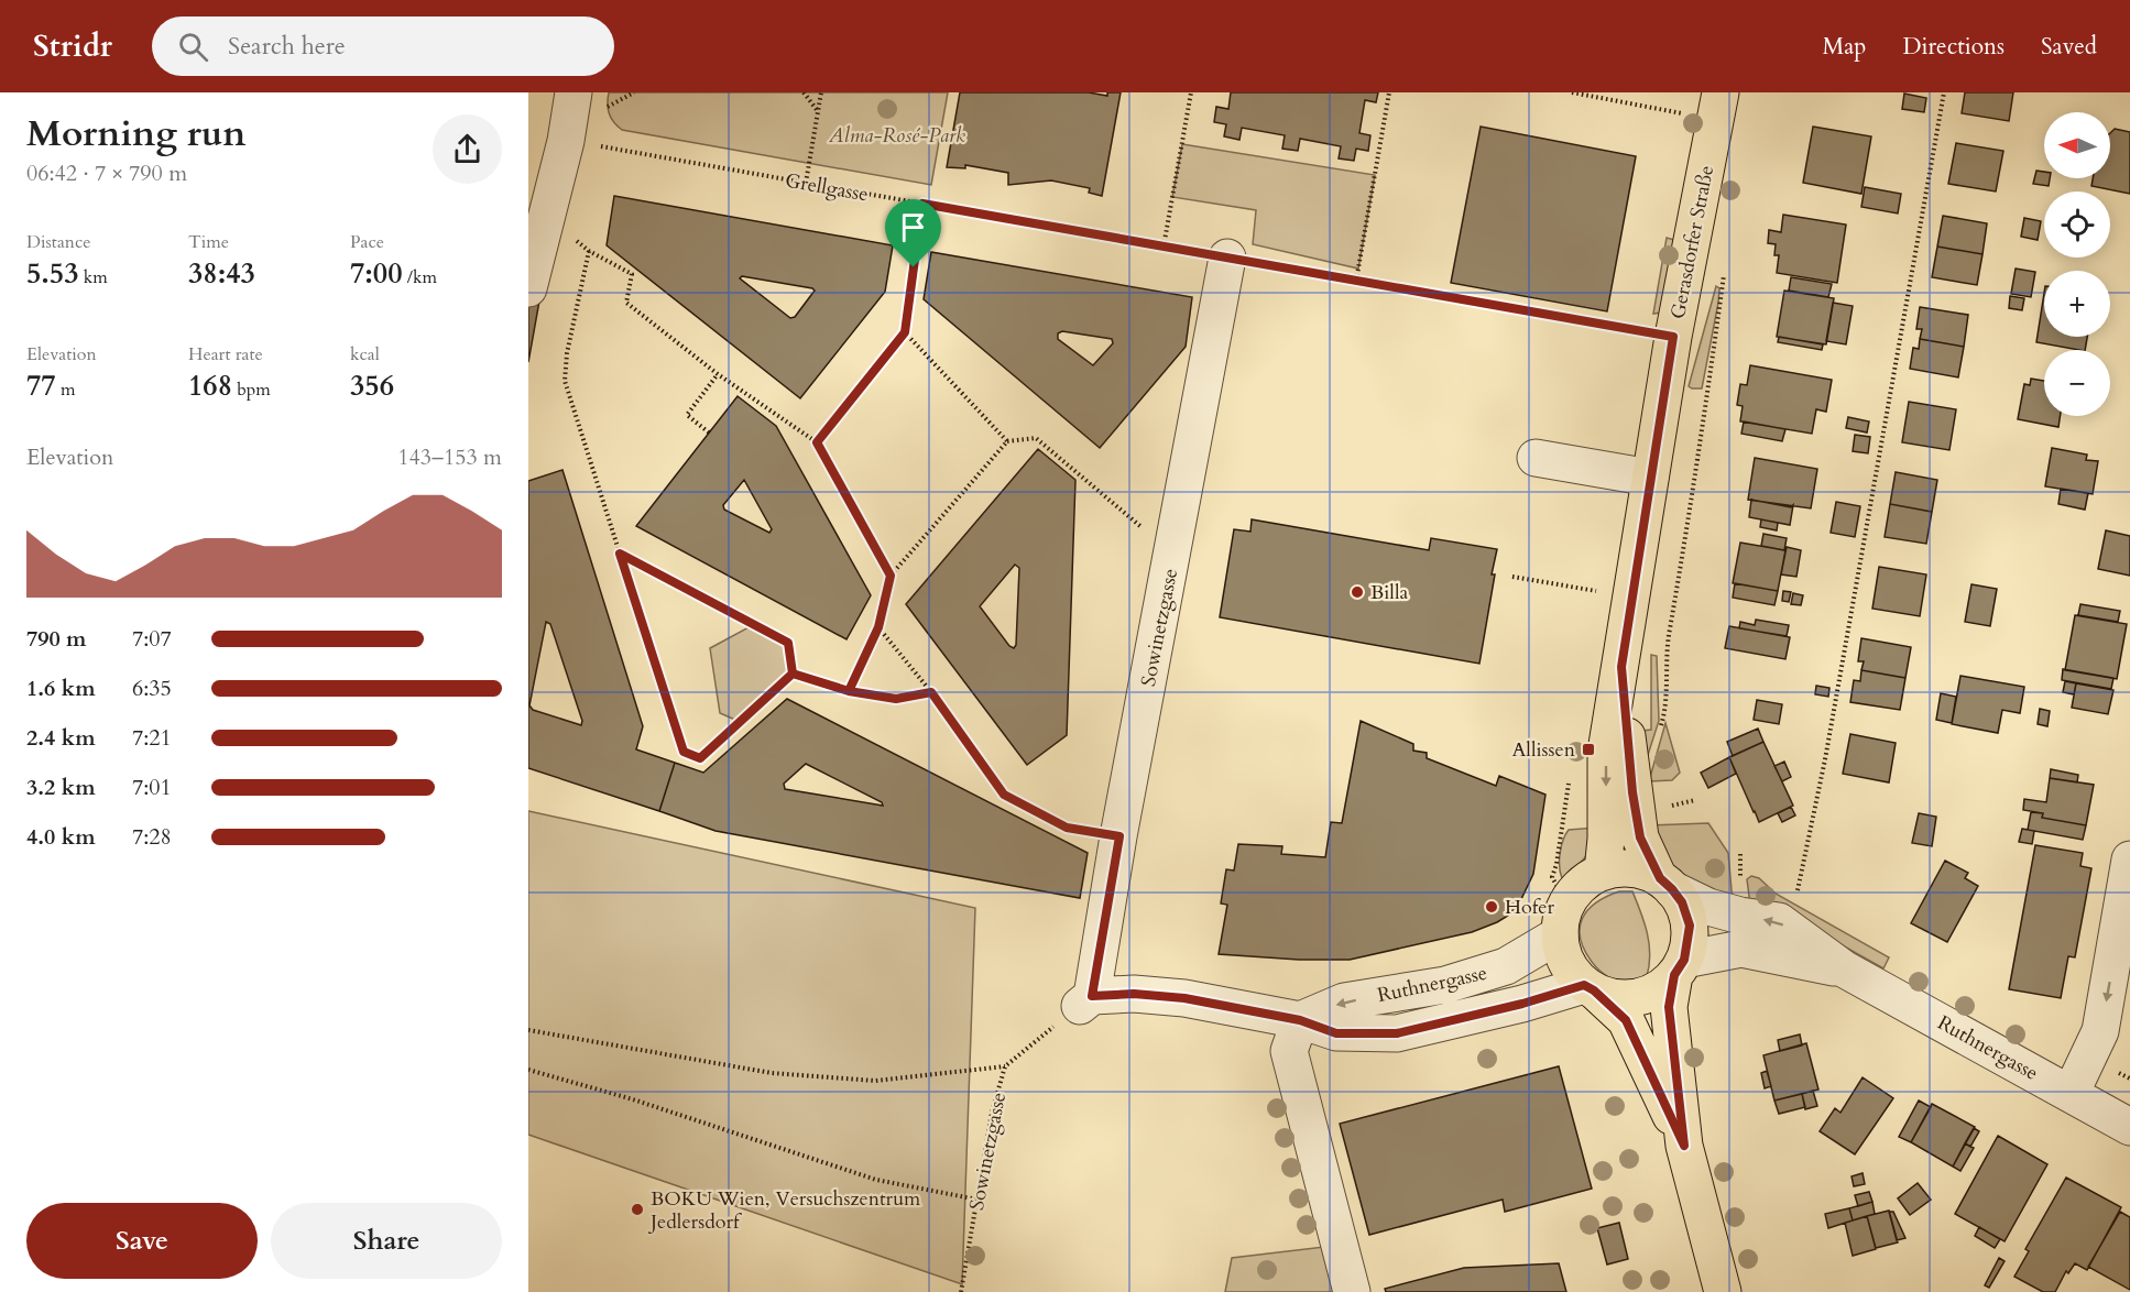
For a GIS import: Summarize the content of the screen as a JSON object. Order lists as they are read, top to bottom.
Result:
{
  "streets": {
    "main road": ["Gerasdorfer Straße"],
    "street": ["Sowinetzgasse", "Ruthnergasse"],
    "path": ["Grellgasse"]
  },
  "crossings": [
    ["Grellgasse", "Gerasdorfer Straße"],
    ["Grellgasse", "Sowinetzgasse"],
    ["Gerasdorfer Straße", "Ruthnergasse"],
    ["Sowinetzgasse", "Ruthnergasse"]
  ],
  "parks": ["Alma-Rosé-Park"],
  "places": {
    "other": ["Billa", "Hofer", "BOKU Wien, Versuchszentrum Jedlersdorf"],
    "transit": ["Allissen"]
  },
  "north": "left",
  "page": {
    "header": "Stridr",
    "search": "Search here",
    "nav": ["Map", "Directions", "Saved"],
    "heading": ["Morning run", "06:42 · 7 × 790 m"],
    "map_buttons": ["+", "−"],
    "stats": [
      ["Distance", "5.53 km"],
      ["Time", "38:43"],
      ["Pace", "7:00 /km"],
      ["Elevation", "77 m"],
      ["Heart rate", "168 bpm"],
      ["kcal", "356"]
    ],
    "chart": ["Elevation", "143–153 m"],
    "list": [
      {
        "name": "790 m",
        "note": "7:07"
      },
      {
        "name": "1.6 km",
        "note": "6:35"
      },
      {
        "name": "2.4 km",
        "note": "7:21"
      },
      {
        "name": "3.2 km",
        "note": "7:01"
      },
      {
        "name": "4.0 km",
        "note": "7:28"
      }
    ],
    "buttons": ["Save", "Share"]
  }
}
